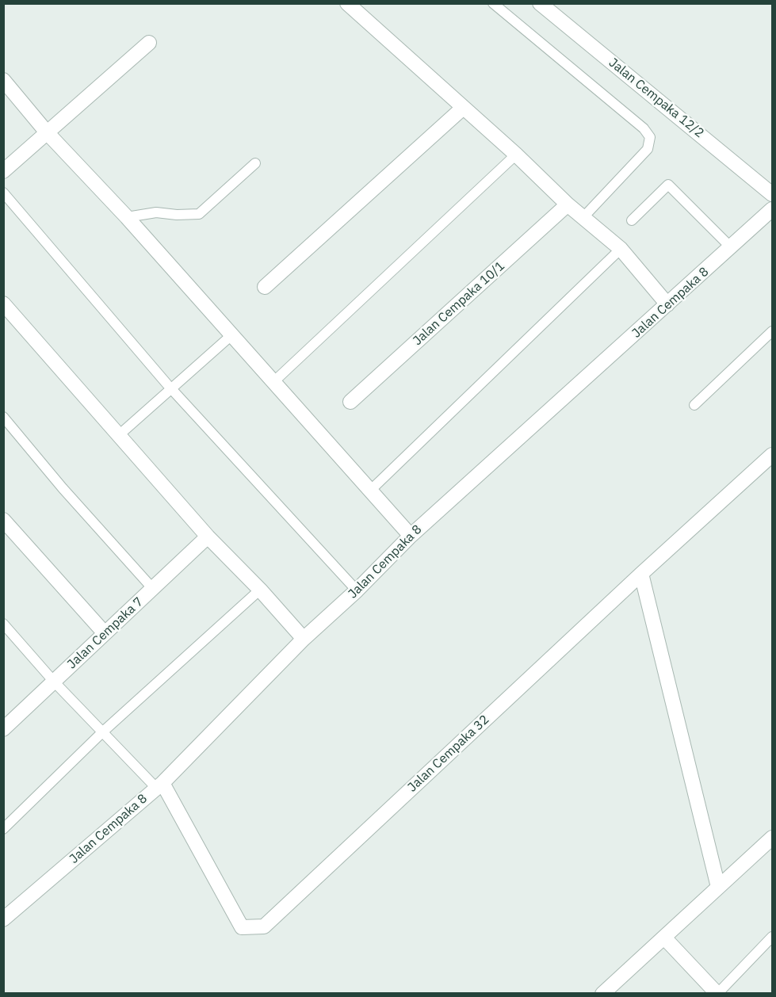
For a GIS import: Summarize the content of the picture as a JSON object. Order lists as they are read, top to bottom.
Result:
{
  "streets": {
    "street": [
      "Jalan Cempaka 12/2",
      "Jalan Cempaka 8",
      "Jalan Cempaka 10/1",
      "Jalan Cempaka 7",
      "Jalan Cempaka 32"
    ]
  },
  "crossings": [
    ["Jalan Cempaka 8", "Jalan Cempaka 32"]
  ]
}
